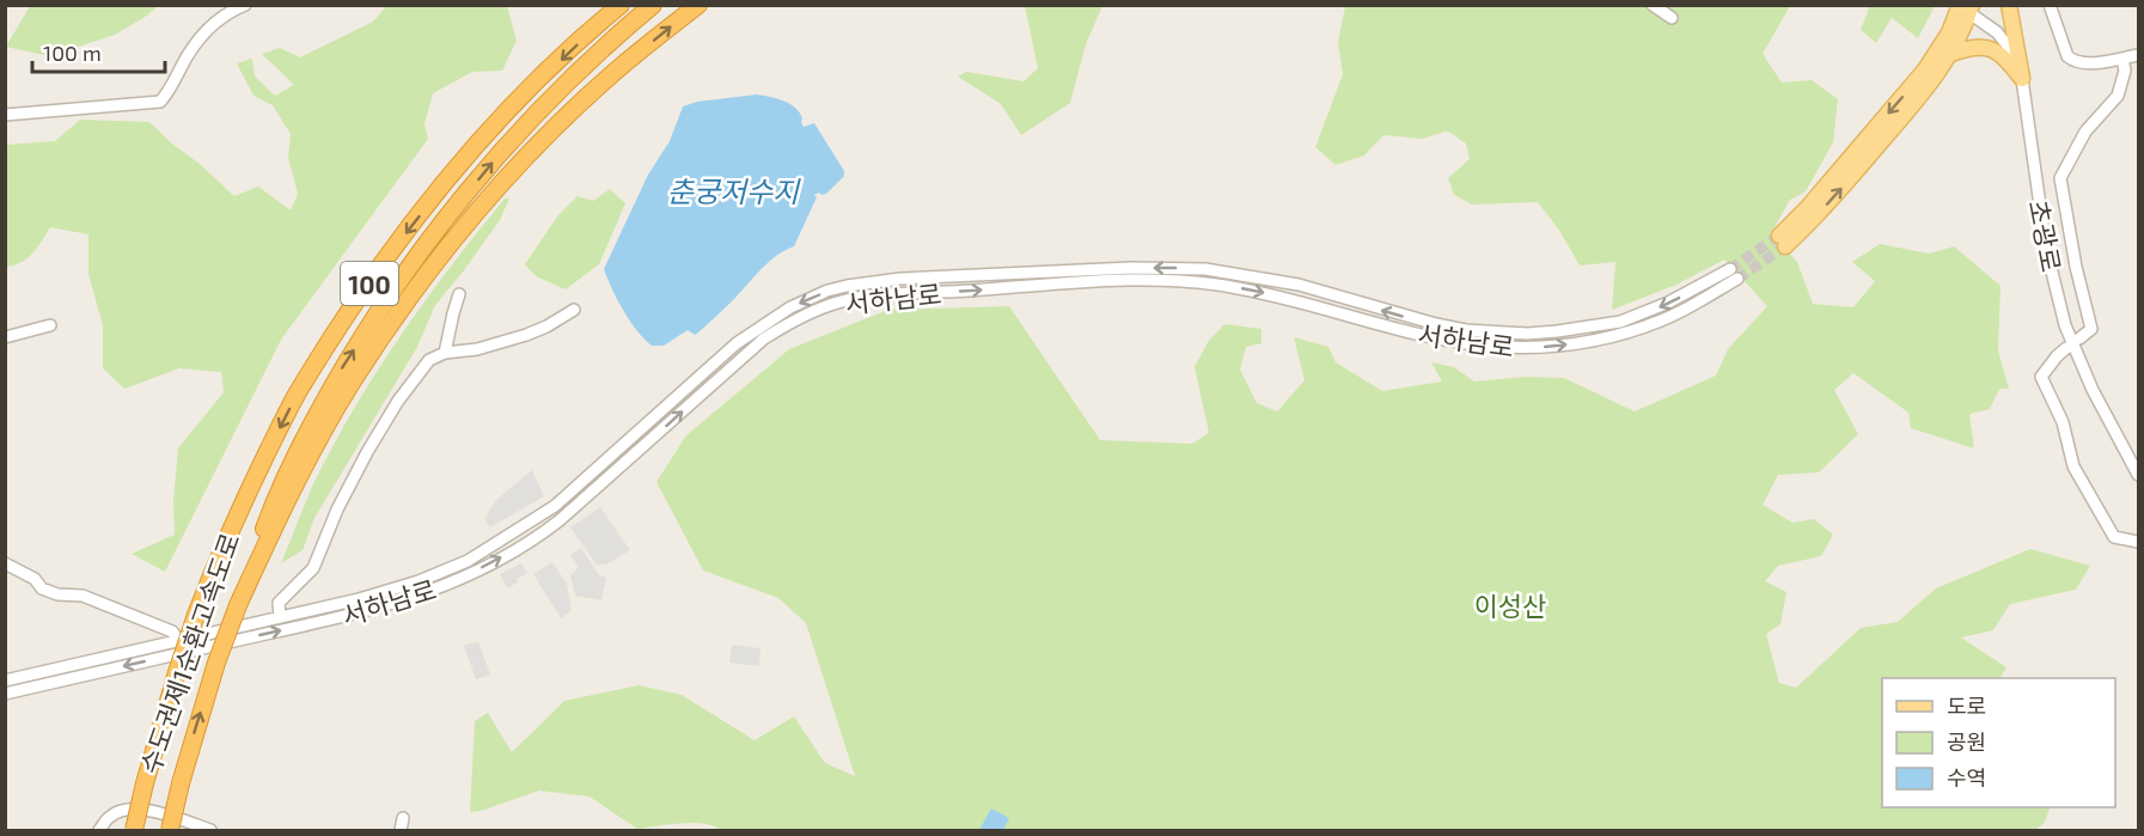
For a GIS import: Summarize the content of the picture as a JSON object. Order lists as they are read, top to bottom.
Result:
{
  "streets": {
    "highway": ["100", "수도권제1순환고속도로"],
    "street": ["초광로", "서하남로"]
  },
  "water": ["춘궁저수지"],
  "parks": ["이성산"],
  "legend": ["도로", "공원", "수역"],
  "scale_bar": "100 m"
}
